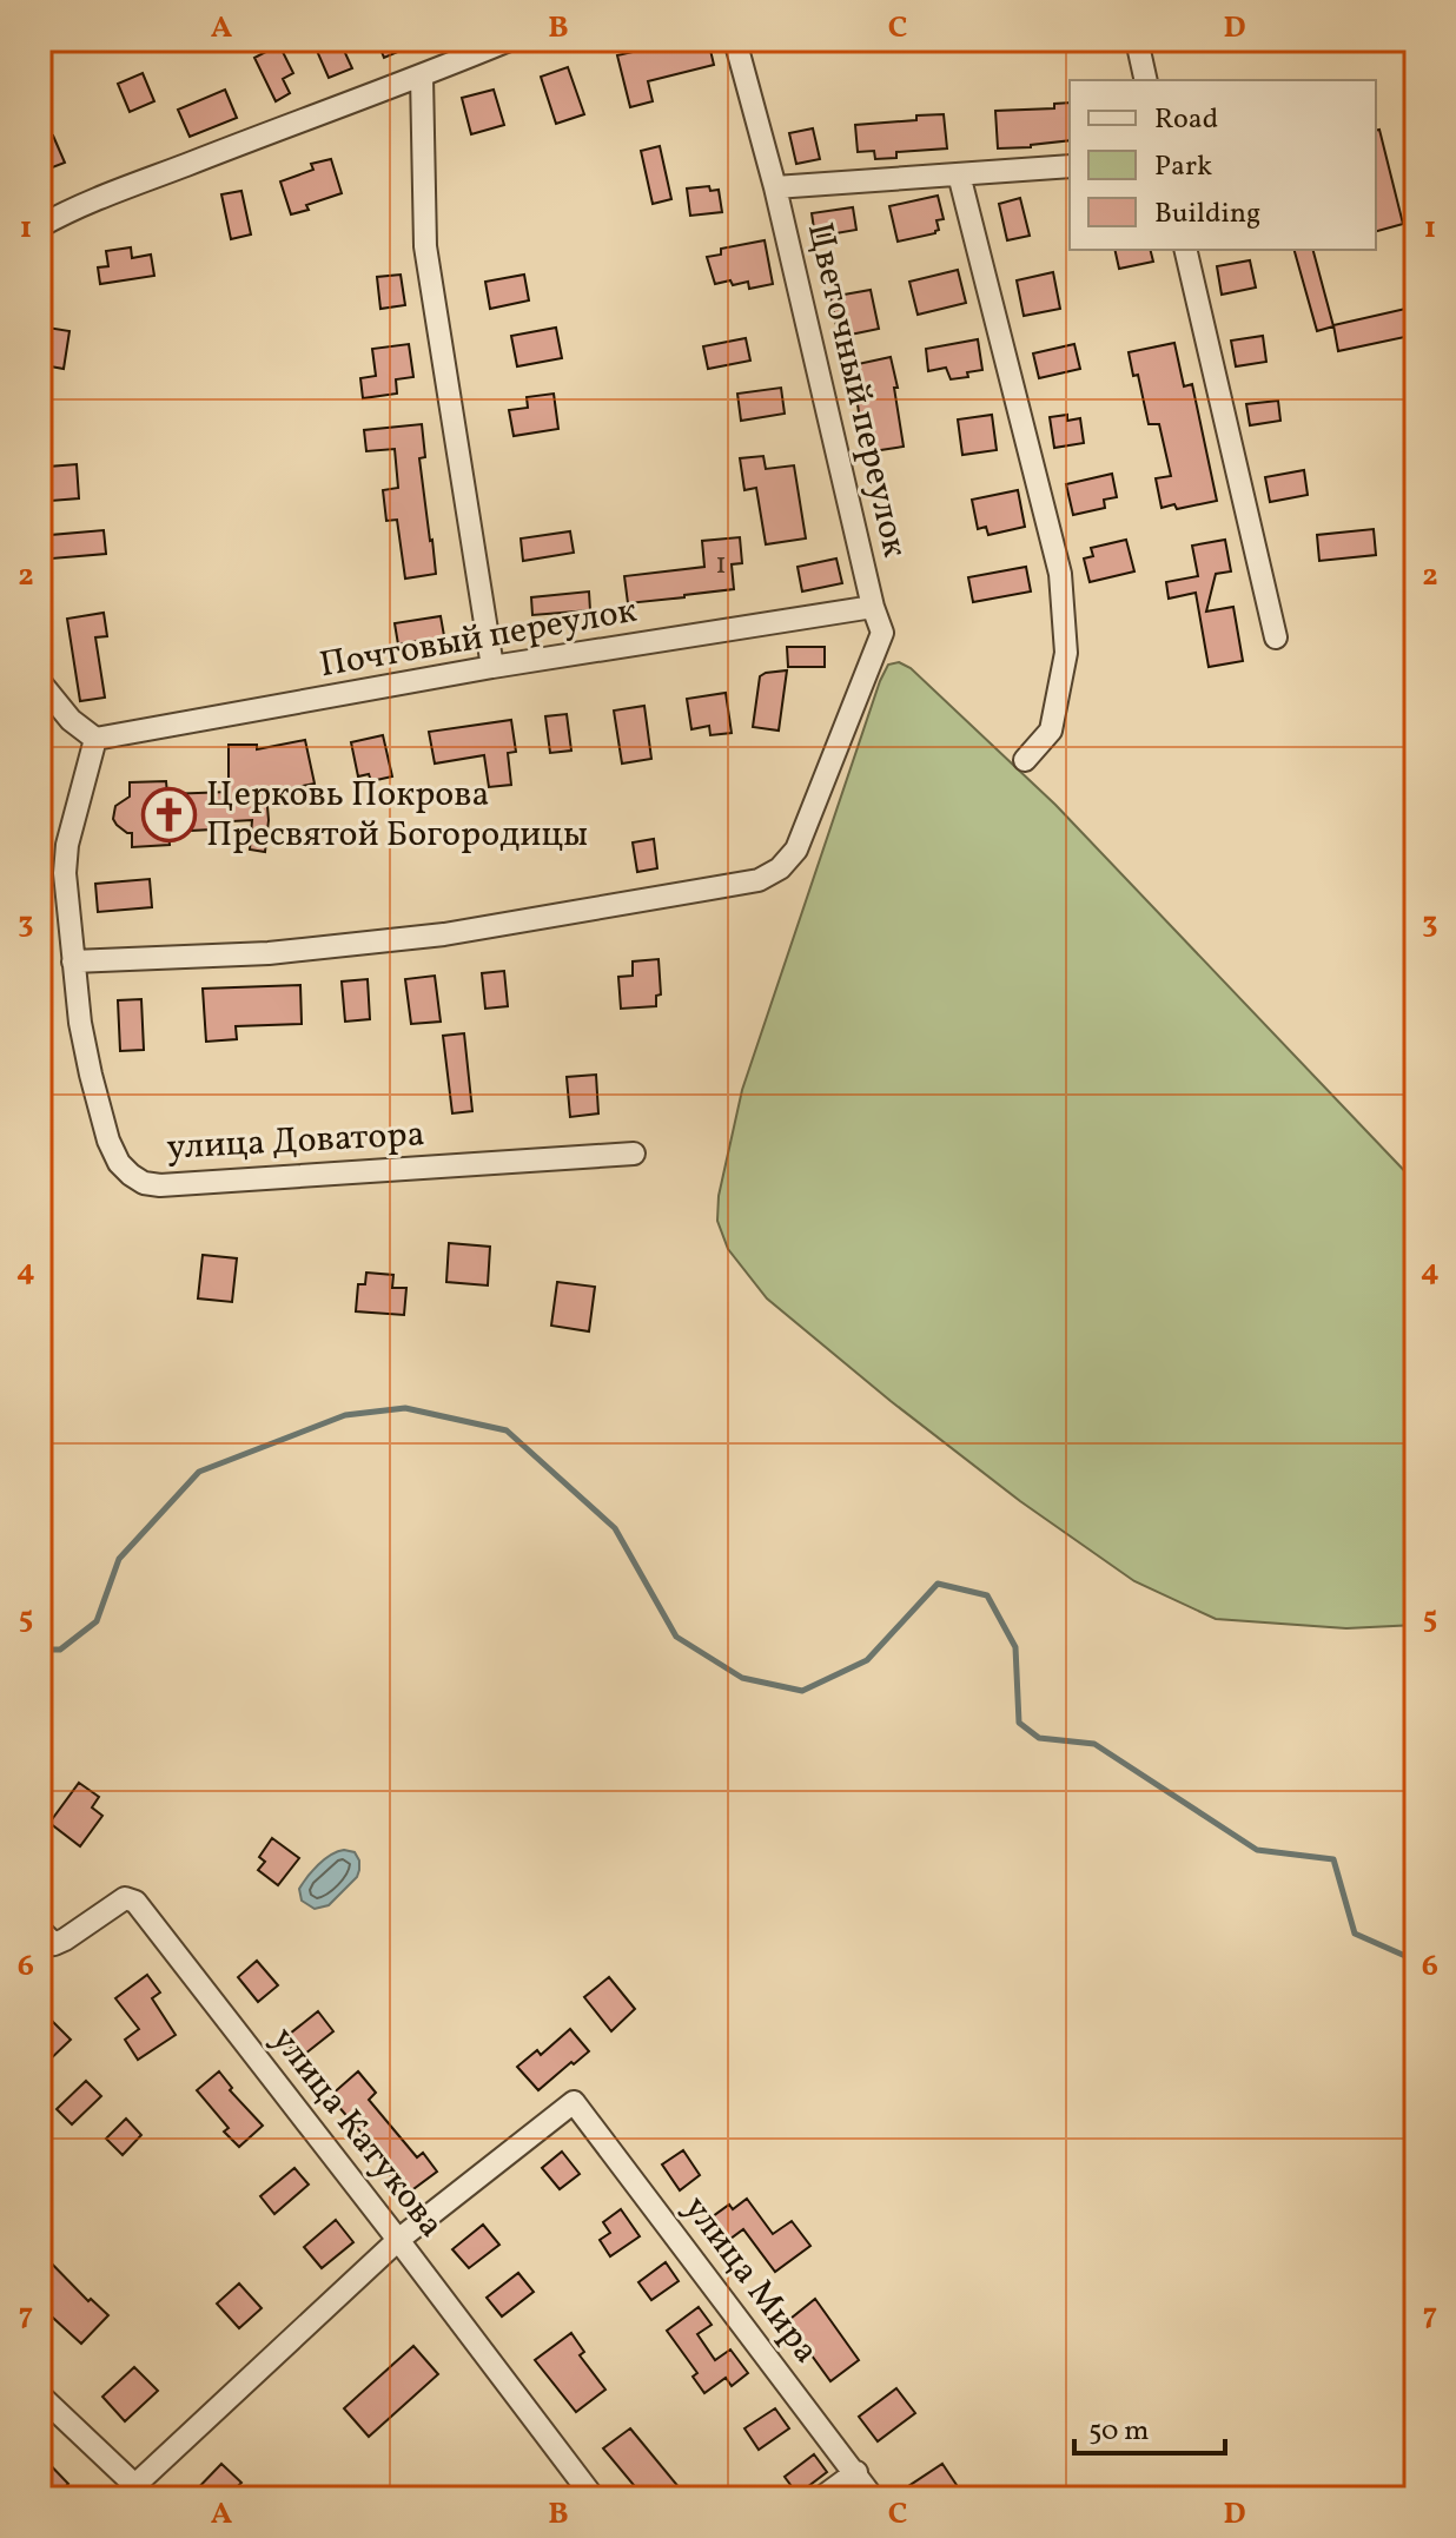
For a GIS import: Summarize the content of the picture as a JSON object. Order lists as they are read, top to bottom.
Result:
{
  "streets": {
    "street": [
      "Цветочный переулок",
      "Почтовый переулок",
      "улица Доватора",
      "улица Катукова",
      "улица Мира"
    ]
  },
  "crossings": [
    ["Цветочный переулок", "Почтовый переулок"],
    ["Цветочный переулок", "улица Доватора"],
    ["Почтовый переулок", "улица Доватора"],
    ["улица Катукова", "улица Мира"]
  ],
  "places": {
    "church": ["Церковь Покрова Пресвятой Богородицы"]
  },
  "house_numbers": ["1"],
  "legend": ["Road", "Park", "Building"],
  "scale_bar": "50 m",
  "grid": {
    "columns": [
      "A",
      "B",
      "C",
      "D"
    ],
    "rows": [
      "1",
      "2",
      "3",
      "4",
      "5",
      "6",
      "7"
    ]
  }
}
